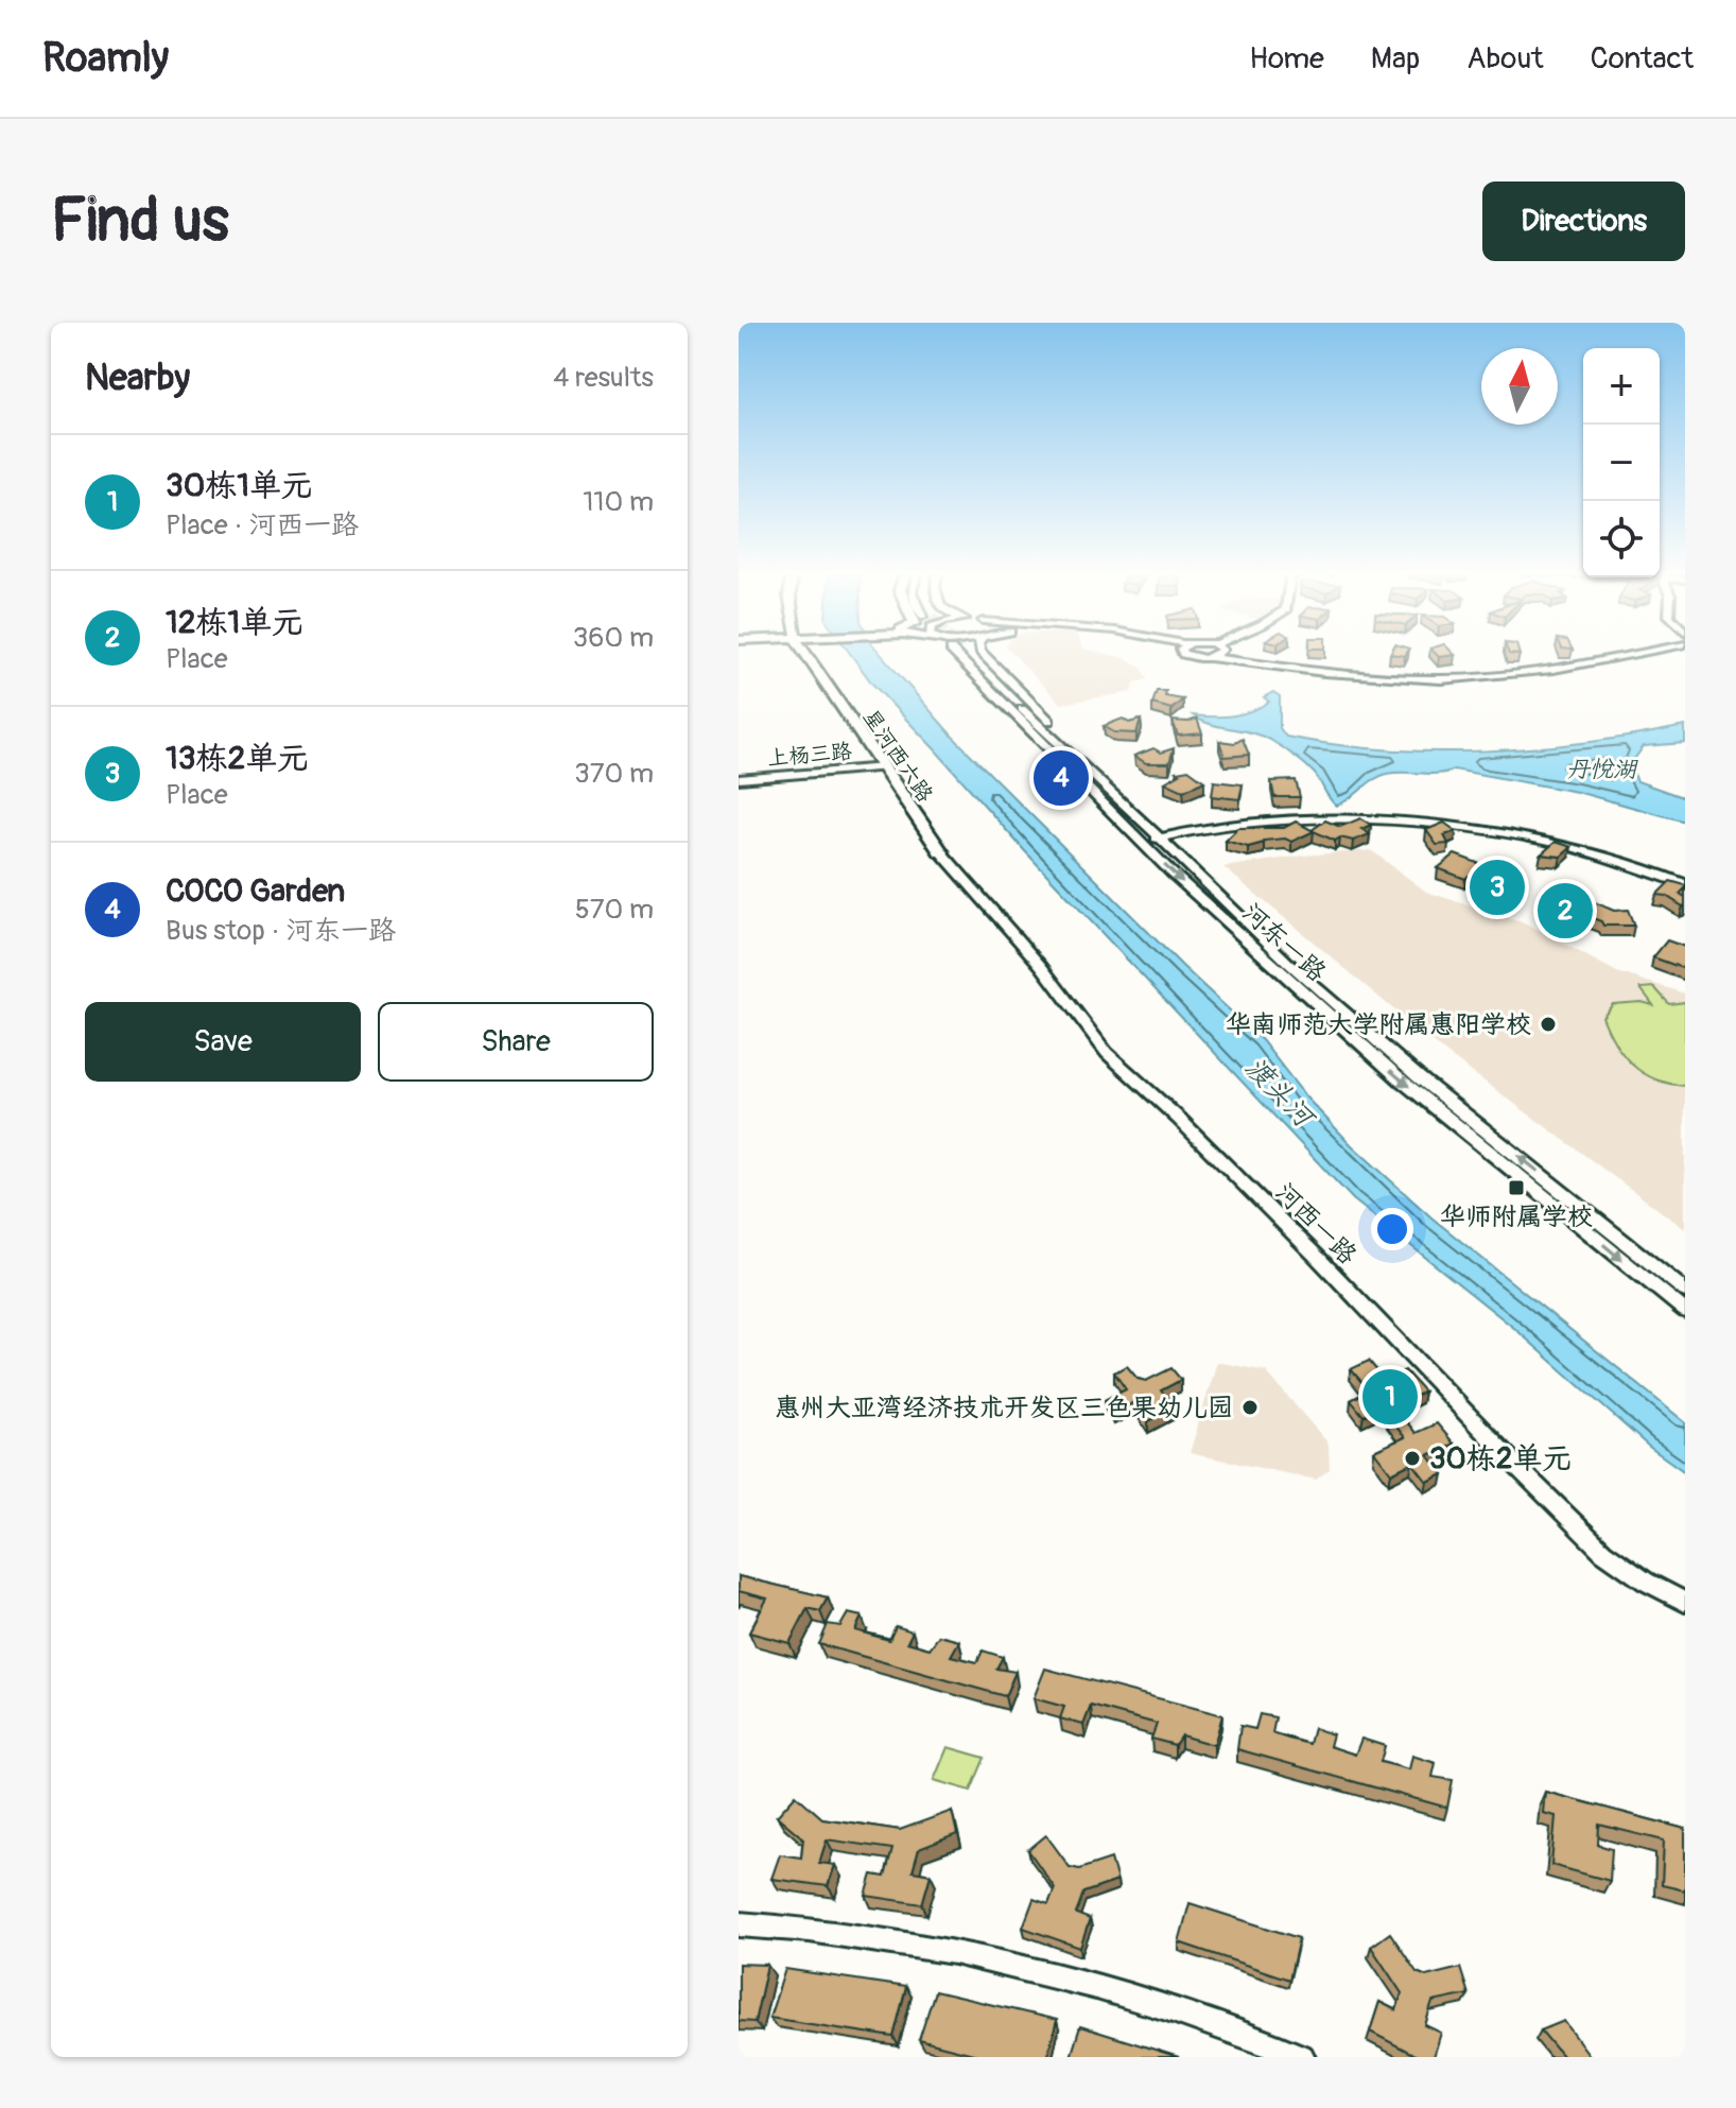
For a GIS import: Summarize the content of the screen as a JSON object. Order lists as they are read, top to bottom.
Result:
{
  "streets": {
    "street": [
      "上杨三路",
      "星河西六路",
      "河东一路",
      "河西一路"
    ]
  },
  "crossings": [
    ["上杨三路", "星河西六路"],
    ["星河西六路", "河西一路"]
  ],
  "water": ["丹悦湖", "渡头河"],
  "places": {
    "other": ["华南师范大学附属惠阳学校", "惠州大亚湾经济技术开发区三色果幼儿园", "30栋2单元"],
    "transit": ["华师附属学校"]
  },
  "north": "top",
  "page": {
    "header": "Roamly",
    "nav": [
      "Home",
      "Map",
      "About",
      "Contact"
    ],
    "buttons": [
      "Directions",
      ["Save", "Share"]
    ],
    "title": "Find us",
    "heading": ["Nearby", "4 results"],
    "map_buttons": ["+", "−"],
    "list": [
      {
        "mark": "1",
        "name": "30栋1单元",
        "note": "Place · 河西一路",
        "value": "110 m"
      },
      {
        "mark": "2",
        "name": "12栋1单元",
        "note": "Place",
        "value": "360 m"
      },
      {
        "mark": "3",
        "name": "13栋2单元",
        "note": "Place",
        "value": "370 m"
      },
      {
        "mark": "4",
        "name": "COCO Garden",
        "note": "Bus stop · 河东一路",
        "value": "570 m"
      }
    ],
    "pins": [
      "4",
      "3",
      "2",
      "1"
    ]
  }
}
